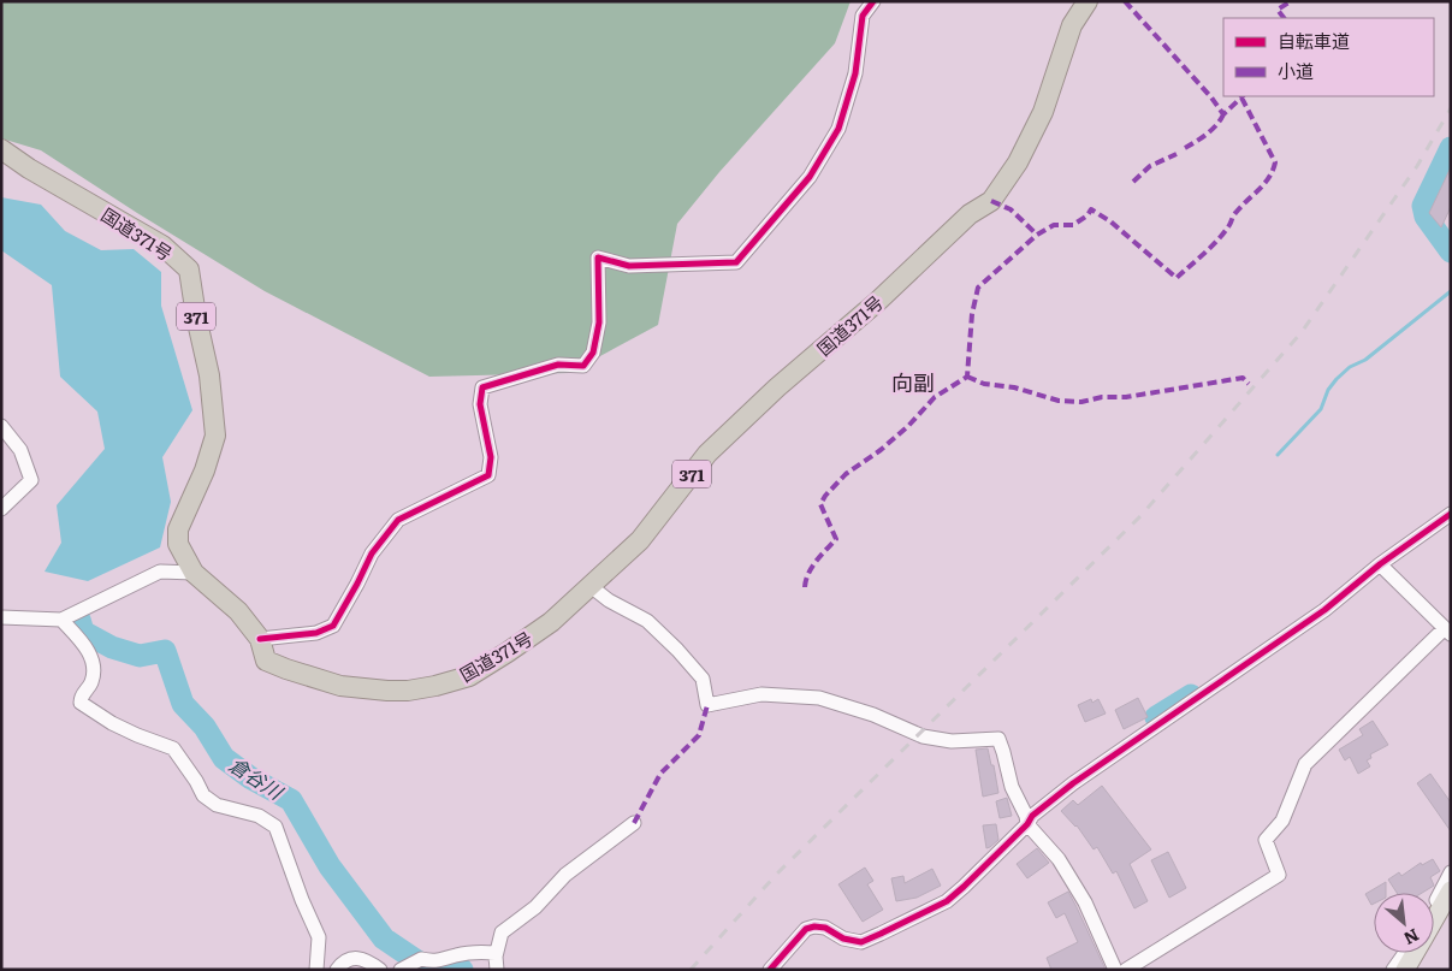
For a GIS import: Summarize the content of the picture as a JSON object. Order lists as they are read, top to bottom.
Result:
{
  "streets": {
    "highway": ["国道371号", "371"]
  },
  "districts": ["向副"],
  "water": ["倉谷川"],
  "legend": ["自転車道", "小道"],
  "north": "bottom right"
}
